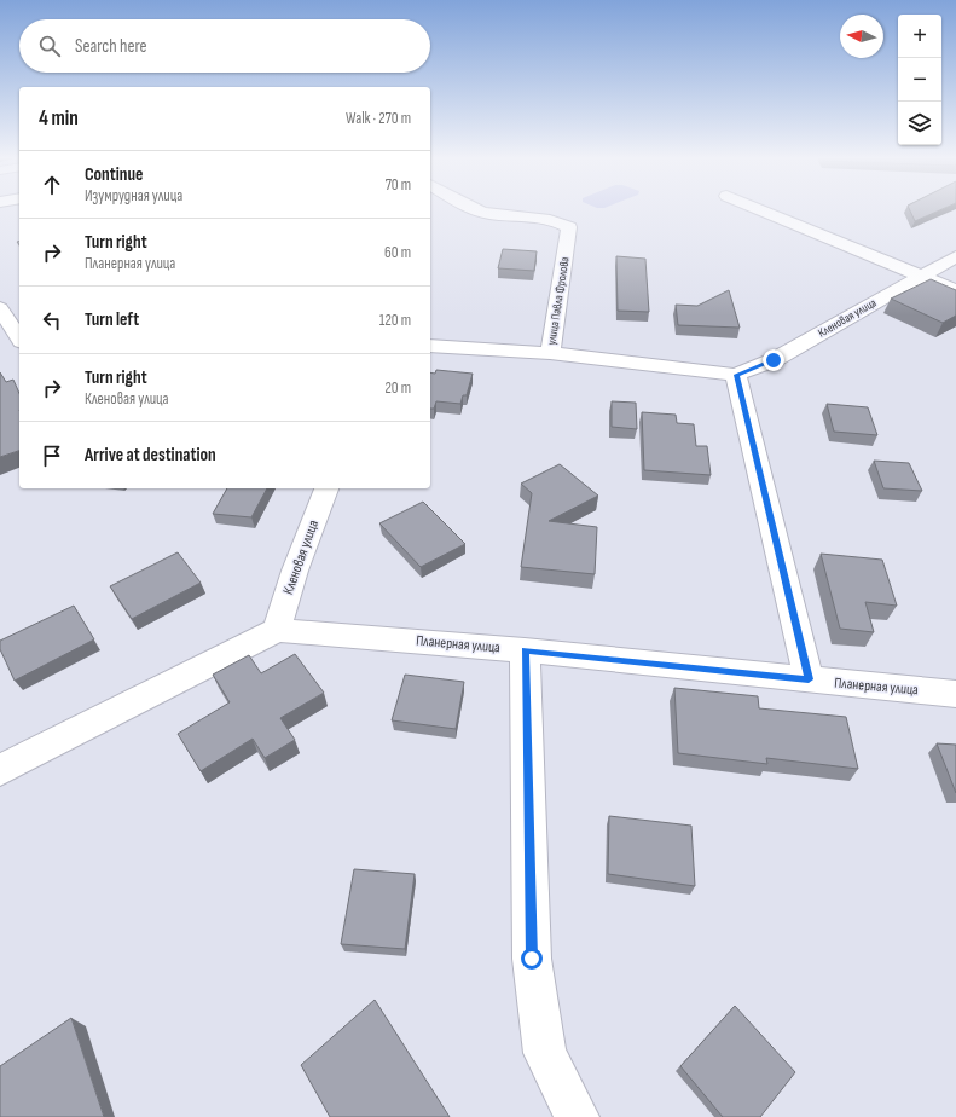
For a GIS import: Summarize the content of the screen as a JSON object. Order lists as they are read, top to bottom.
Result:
{
  "streets": {
    "street": ["улица Павла Фролова", "Кленовая улица", "Планерная улица"]
  },
  "crossings": [
    ["Кленовая улица", "Планерная улица"]
  ],
  "north": "left",
  "page": {
    "map_buttons": ["+", "−"],
    "search": "Search here",
    "heading": ["4 min", "Walk · 270 m"],
    "list": [
      ["Continue", "Изумрудная улица", "70 m"],
      ["Turn right", "Планерная улица", "60 m"],
      ["Turn left", "120 m"],
      ["Turn right", "Кленовая улица", "20 m"],
      "Arrive at destination"
    ]
  }
}
